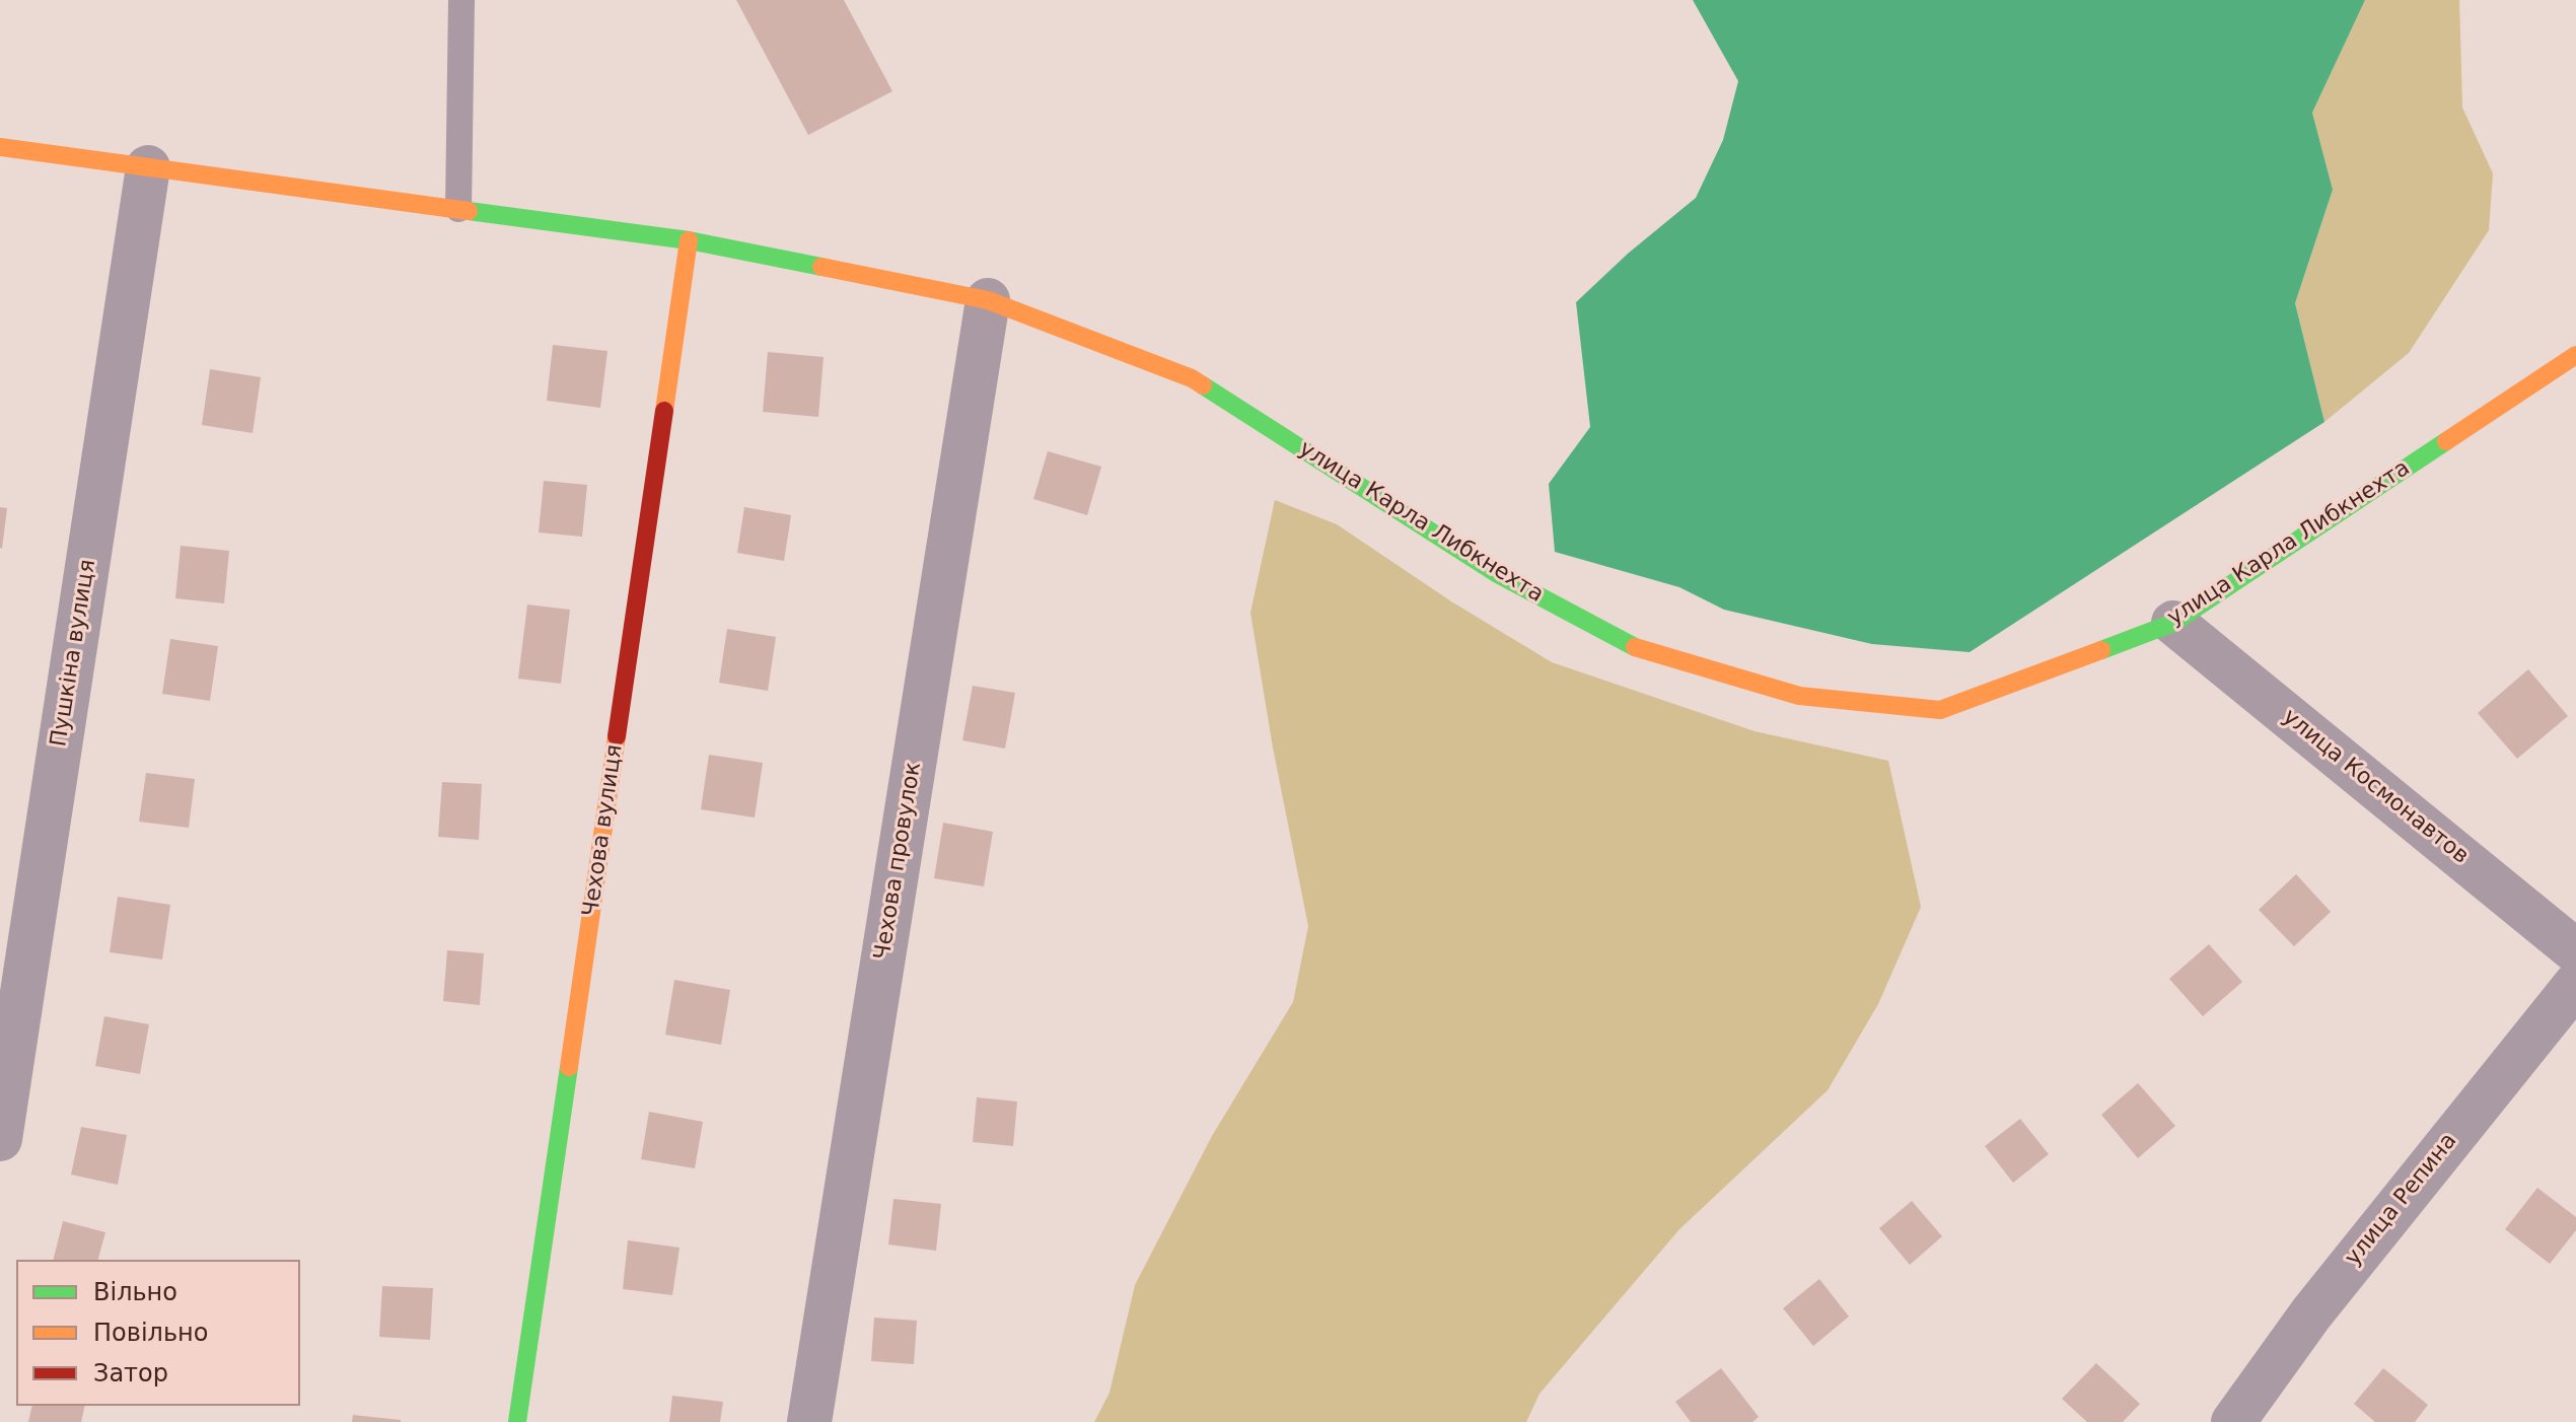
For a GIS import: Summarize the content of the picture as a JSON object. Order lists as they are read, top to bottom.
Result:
{
  "streets": {
    "street": [
      "улица Карла Либкнехта",
      "Пушкіна вулиця",
      "улица Космонавтов",
      "Чехова вулиця",
      "Чехова провулок",
      "улица Репина"
    ]
  },
  "crossings": [
    ["улица Карла Либкнехта", "Пушкіна вулиця"],
    ["улица Карла Либкнехта", "улица Космонавтов"],
    ["улица Карла Либкнехта", "Чехова вулиця"],
    ["улица Карла Либкнехта", "Чехова провулок"]
  ],
  "legend": ["Вільно", "Повільно", "Затор"]
}
